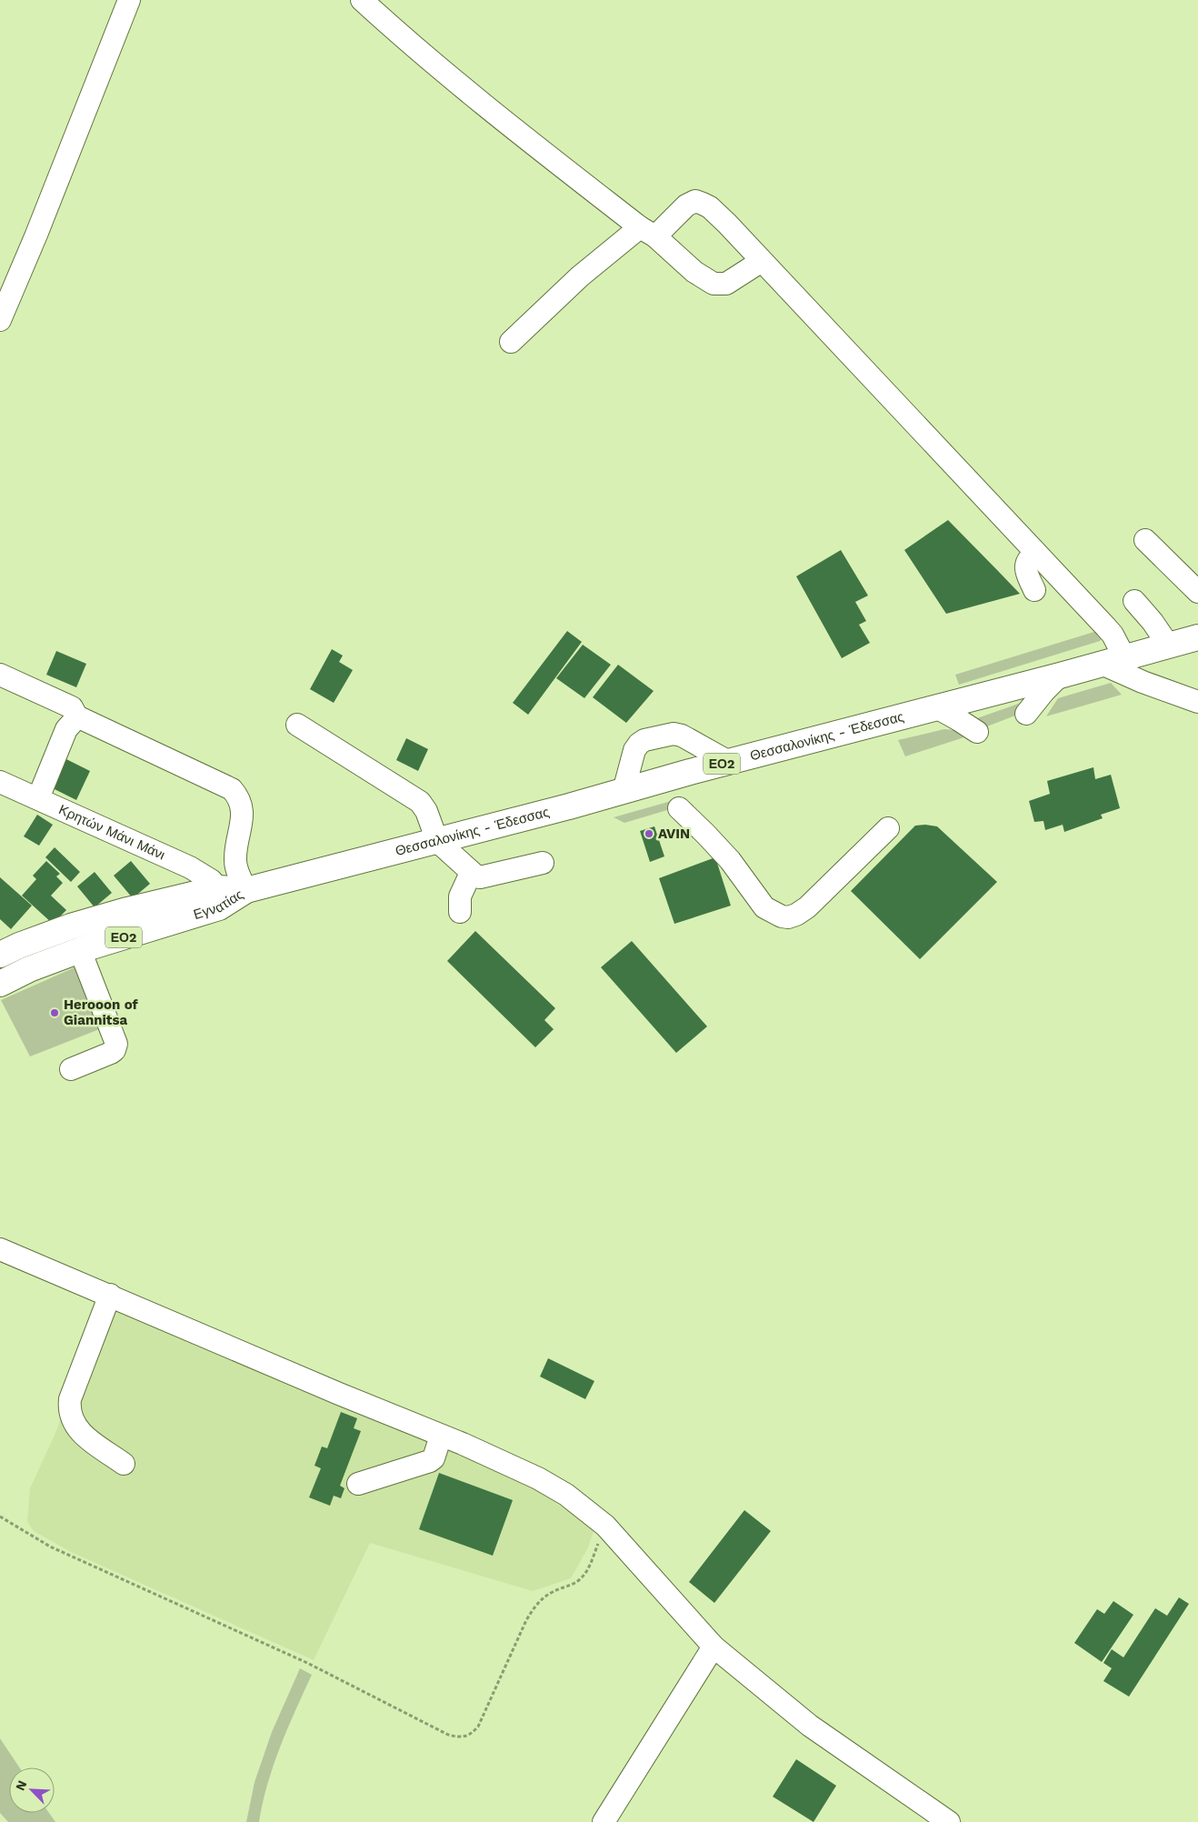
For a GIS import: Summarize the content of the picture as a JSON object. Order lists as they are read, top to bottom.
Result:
{
  "streets": {
    "highway": ["Θεσσαλονίκης - Έδεσσας", "ΕΟ2", "Εγνατίας"],
    "street": ["Κρητών Μάνι Μάνι"]
  },
  "crossings": [
    ["Θεσσαλονίκης - Έδεσσας", "Εγνατίας"],
    ["Κρητών Μάνι Μάνι", "Εγνατίας"]
  ],
  "places": ["AVIN", "Herooon of Giannitsa"],
  "north": "top left"
}
